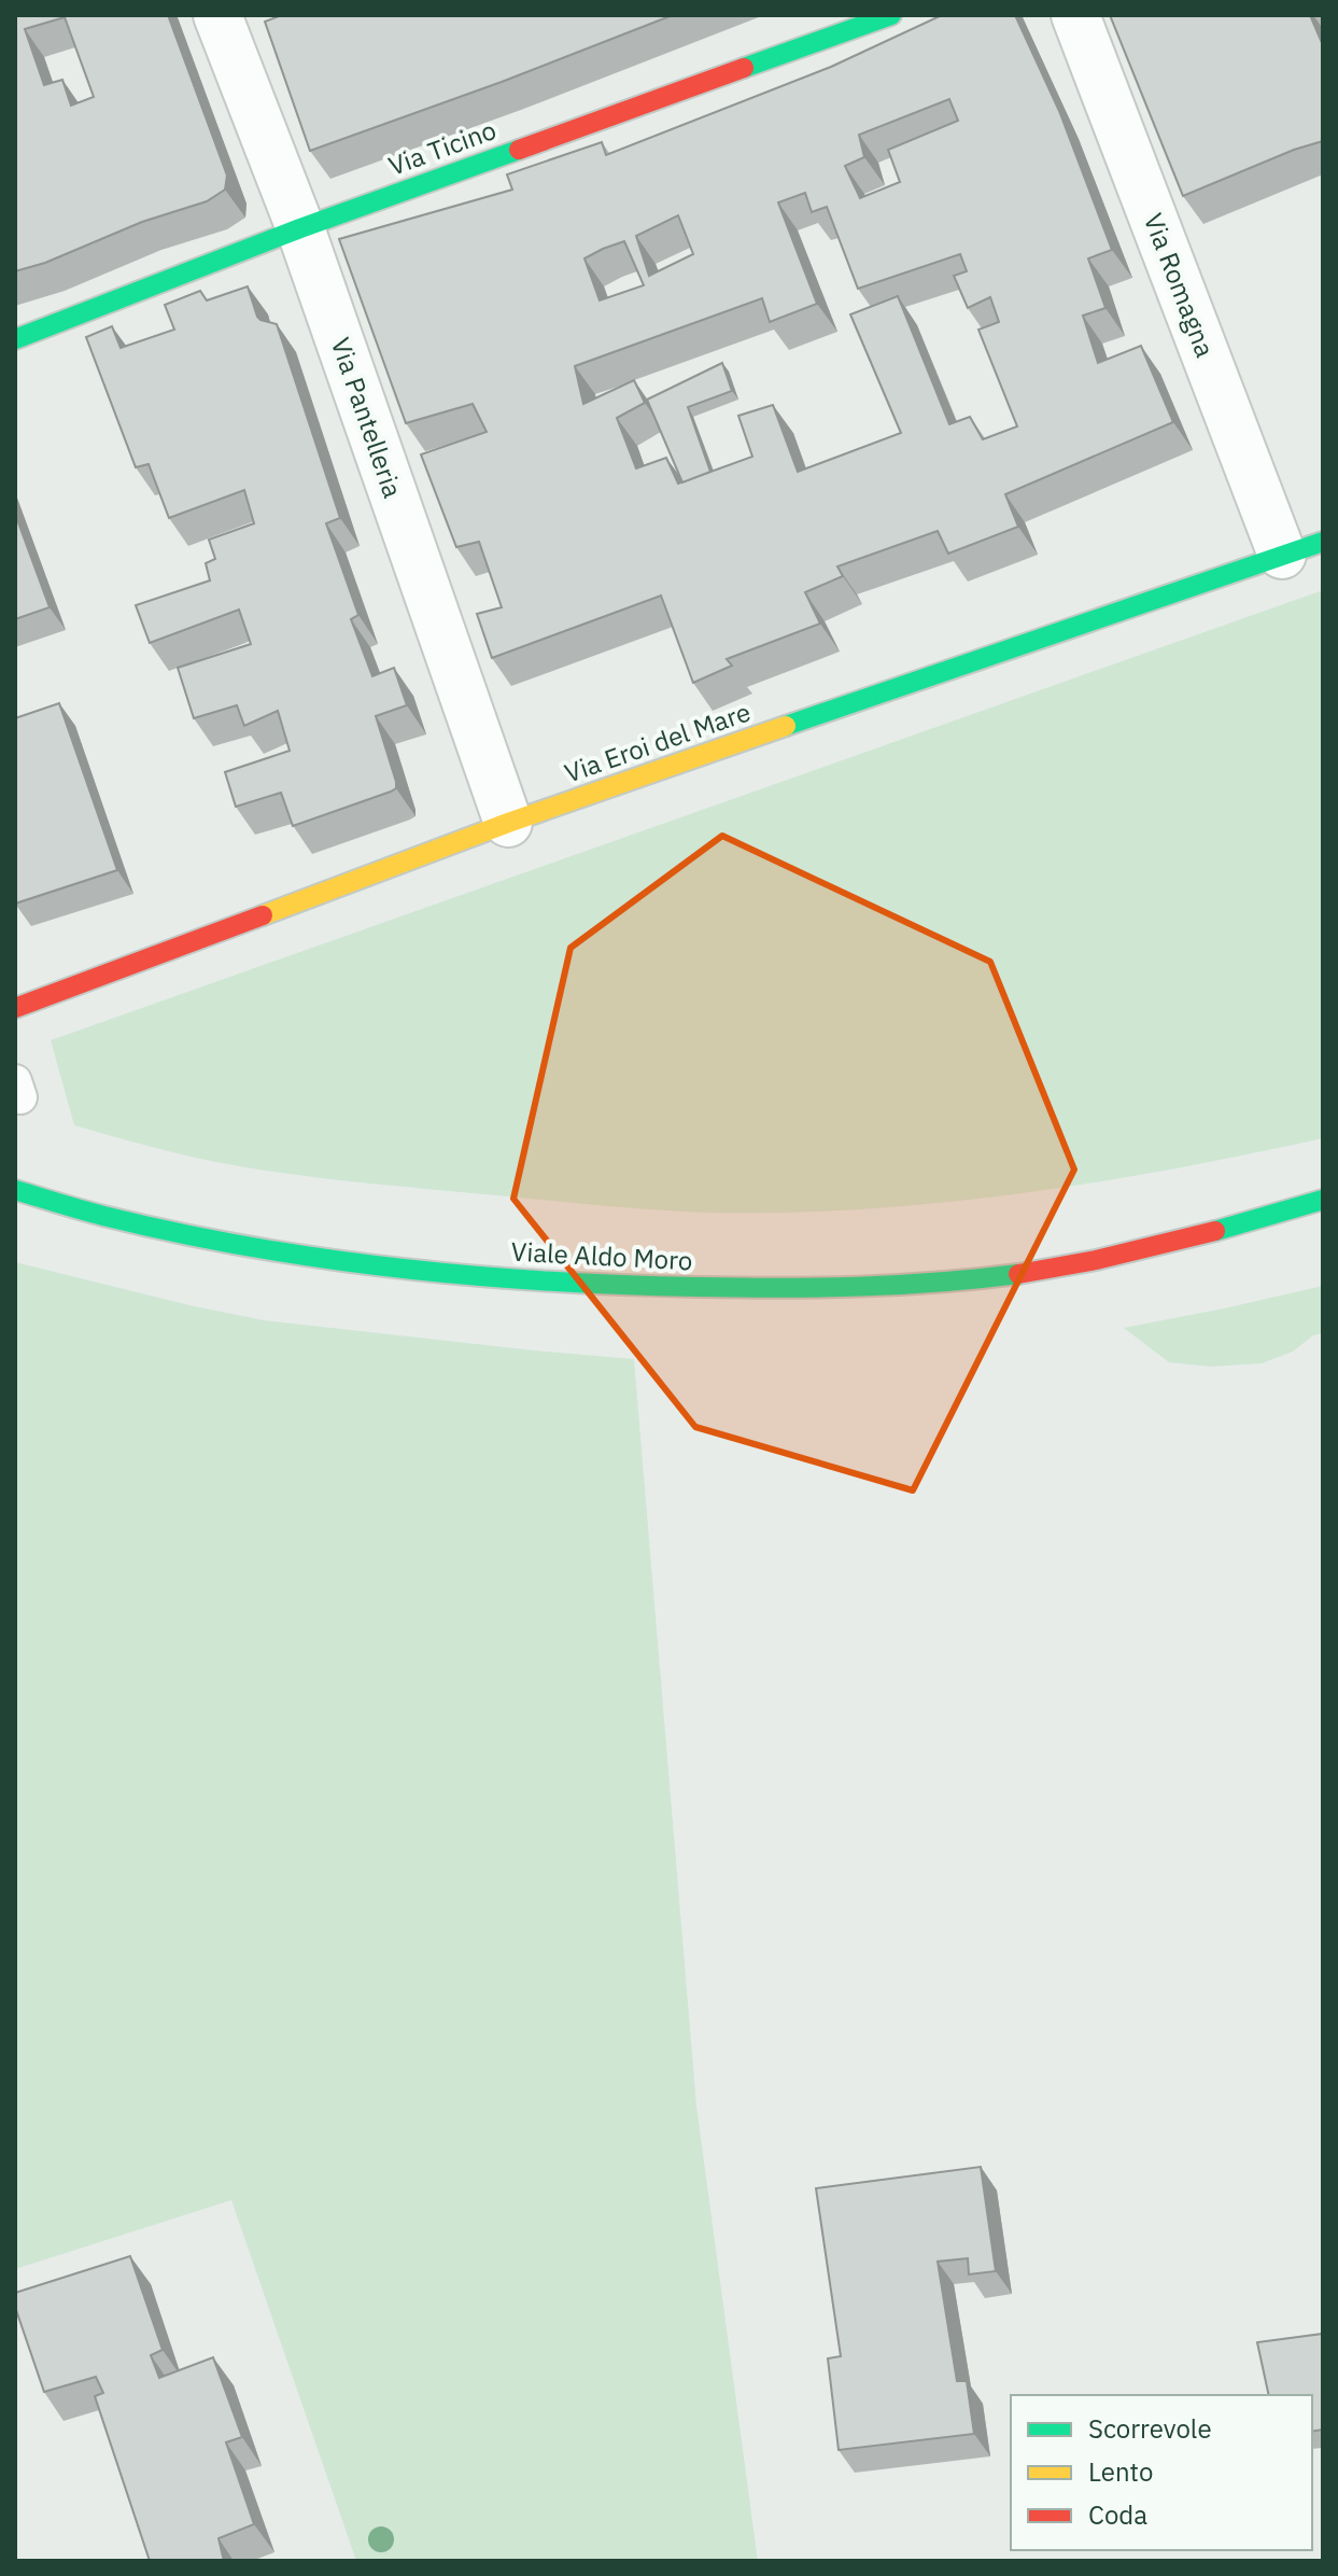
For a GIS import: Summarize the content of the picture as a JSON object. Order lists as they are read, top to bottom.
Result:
{
  "streets": {
    "street": [
      "Via Ticino",
      "Via Romagna",
      "Via Pantelleria",
      "Via Eroi del Mare",
      "Viale Aldo Moro"
    ]
  },
  "crossings": [
    ["Via Ticino", "Via Pantelleria"],
    ["Via Romagna", "Via Eroi del Mare"],
    ["Via Pantelleria", "Via Eroi del Mare"]
  ],
  "legend": ["Scorrevole", "Lento", "Coda"]
}
